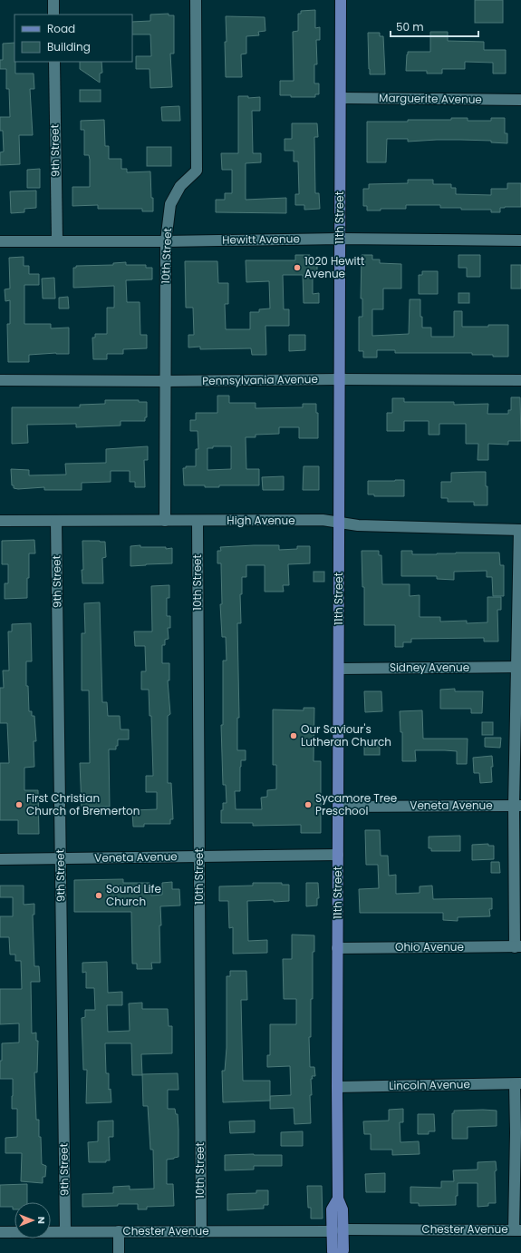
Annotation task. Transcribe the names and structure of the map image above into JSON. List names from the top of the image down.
{
  "streets": {
    "main road": ["11th Street"],
    "street": [
      "Marguerite Avenue",
      "9th Street",
      "Hewitt Avenue",
      "10th Street",
      "Pennsylvania Avenue",
      "High Avenue",
      "Sidney Avenue",
      "Veneta Avenue",
      "Ohio Avenue",
      "Lincoln Avenue",
      "Chester Avenue"
    ]
  },
  "crossings": [
    ["Marguerite Avenue", "11th Street"],
    ["9th Street", "Hewitt Avenue"],
    ["9th Street", "High Avenue"],
    ["9th Street", "Veneta Avenue"],
    ["9th Street", "Chester Avenue"],
    ["11th Street", "Hewitt Avenue"],
    ["11th Street", "Pennsylvania Avenue"],
    ["11th Street", "High Avenue"],
    ["11th Street", "Sidney Avenue"],
    ["11th Street", "Veneta Avenue"],
    ["11th Street", "Ohio Avenue"],
    ["11th Street", "Lincoln Avenue"],
    ["11th Street", "Chester Avenue"],
    ["Hewitt Avenue", "10th Street"],
    ["10th Street", "Pennsylvania Avenue"],
    ["10th Street", "High Avenue"],
    ["10th Street", "Veneta Avenue"],
    ["10th Street", "Chester Avenue"]
  ],
  "places": [
    "1020 Hewitt Avenue",
    "Our Saviour's Lutheran Church",
    "First Christian Church of Bremerton",
    "Sycamore Tree Preschool",
    "Sound Life Church"
  ],
  "legend": ["Road", "Building"],
  "scale_bar": "50 m",
  "north": "right"
}
